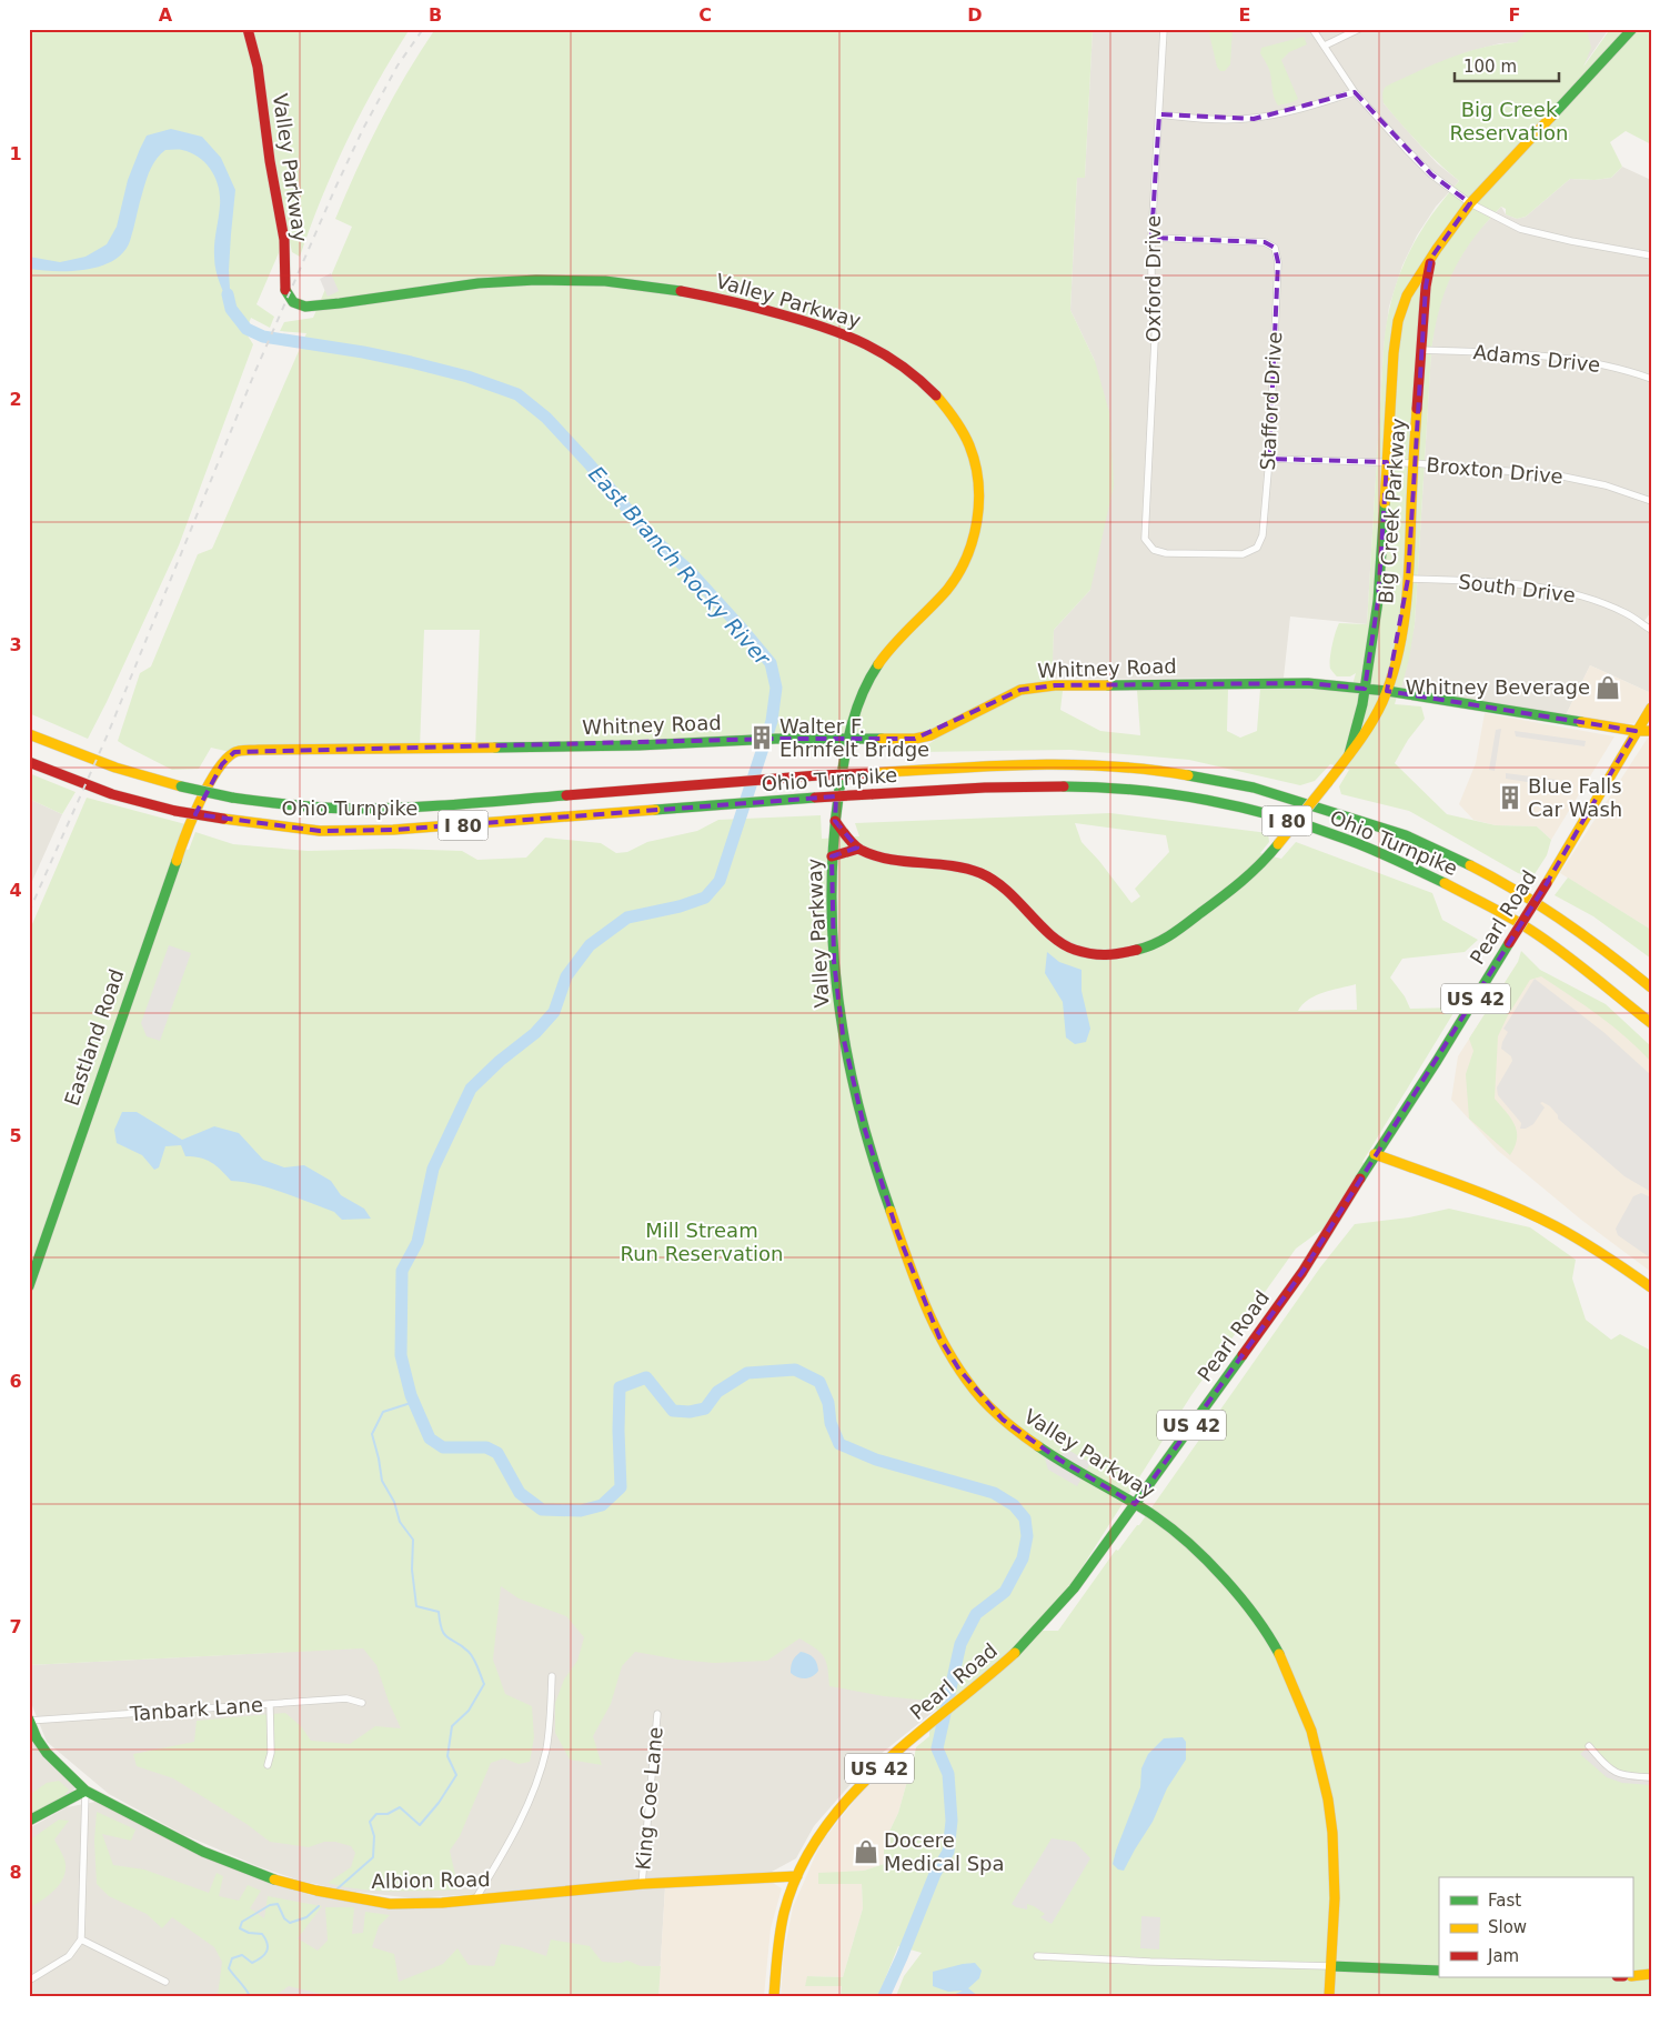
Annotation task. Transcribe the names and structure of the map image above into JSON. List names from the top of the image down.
{
  "streets": {
    "main road": [
      "Valley Parkway",
      "Big Creek Parkway",
      "Whitney Road",
      "Ohio Turnpike",
      "I 80",
      "Pearl Road",
      "US 42",
      "Eastland Road",
      "Albion Road"
    ],
    "street": [
      "Oxford Drive",
      "Adams Drive",
      "Stafford Drive",
      "Broxton Drive",
      "South Drive",
      "Tanbark Lane",
      "King Coe Lane"
    ]
  },
  "crossings": [
    ["Valley Parkway", "Whitney Road"],
    ["Valley Parkway", "Pearl Road"],
    ["Oxford Drive", "Stafford Drive"],
    ["Adams Drive", "Big Creek Parkway"],
    ["Stafford Drive", "Broxton Drive"],
    ["Broxton Drive", "Big Creek Parkway"],
    ["Big Creek Parkway", "South Drive"],
    ["Big Creek Parkway", "Whitney Road"],
    ["Whitney Road", "Pearl Road"],
    ["Whitney Road", "Eastland Road"],
    ["Pearl Road", "Albion Road"],
    ["King Coe Lane", "Albion Road"]
  ],
  "water": ["East Branch Rocky River"],
  "parks": ["Big Creek Reservation", "Mill Stream Run Reservation"],
  "places": {
    "shop": ["Whitney Beverage", "Docere Medical Spa"],
    "building": ["Walter F. Ehrnfelt Bridge", "Blue Falls Car Wash"]
  },
  "legend": ["Fast", "Slow", "Jam"],
  "scale_bar": "100 m",
  "grid": {
    "columns": [
      "A",
      "B",
      "C",
      "D",
      "E",
      "F"
    ],
    "rows": [
      "1",
      "2",
      "3",
      "4",
      "5",
      "6",
      "7",
      "8"
    ]
  }
}
